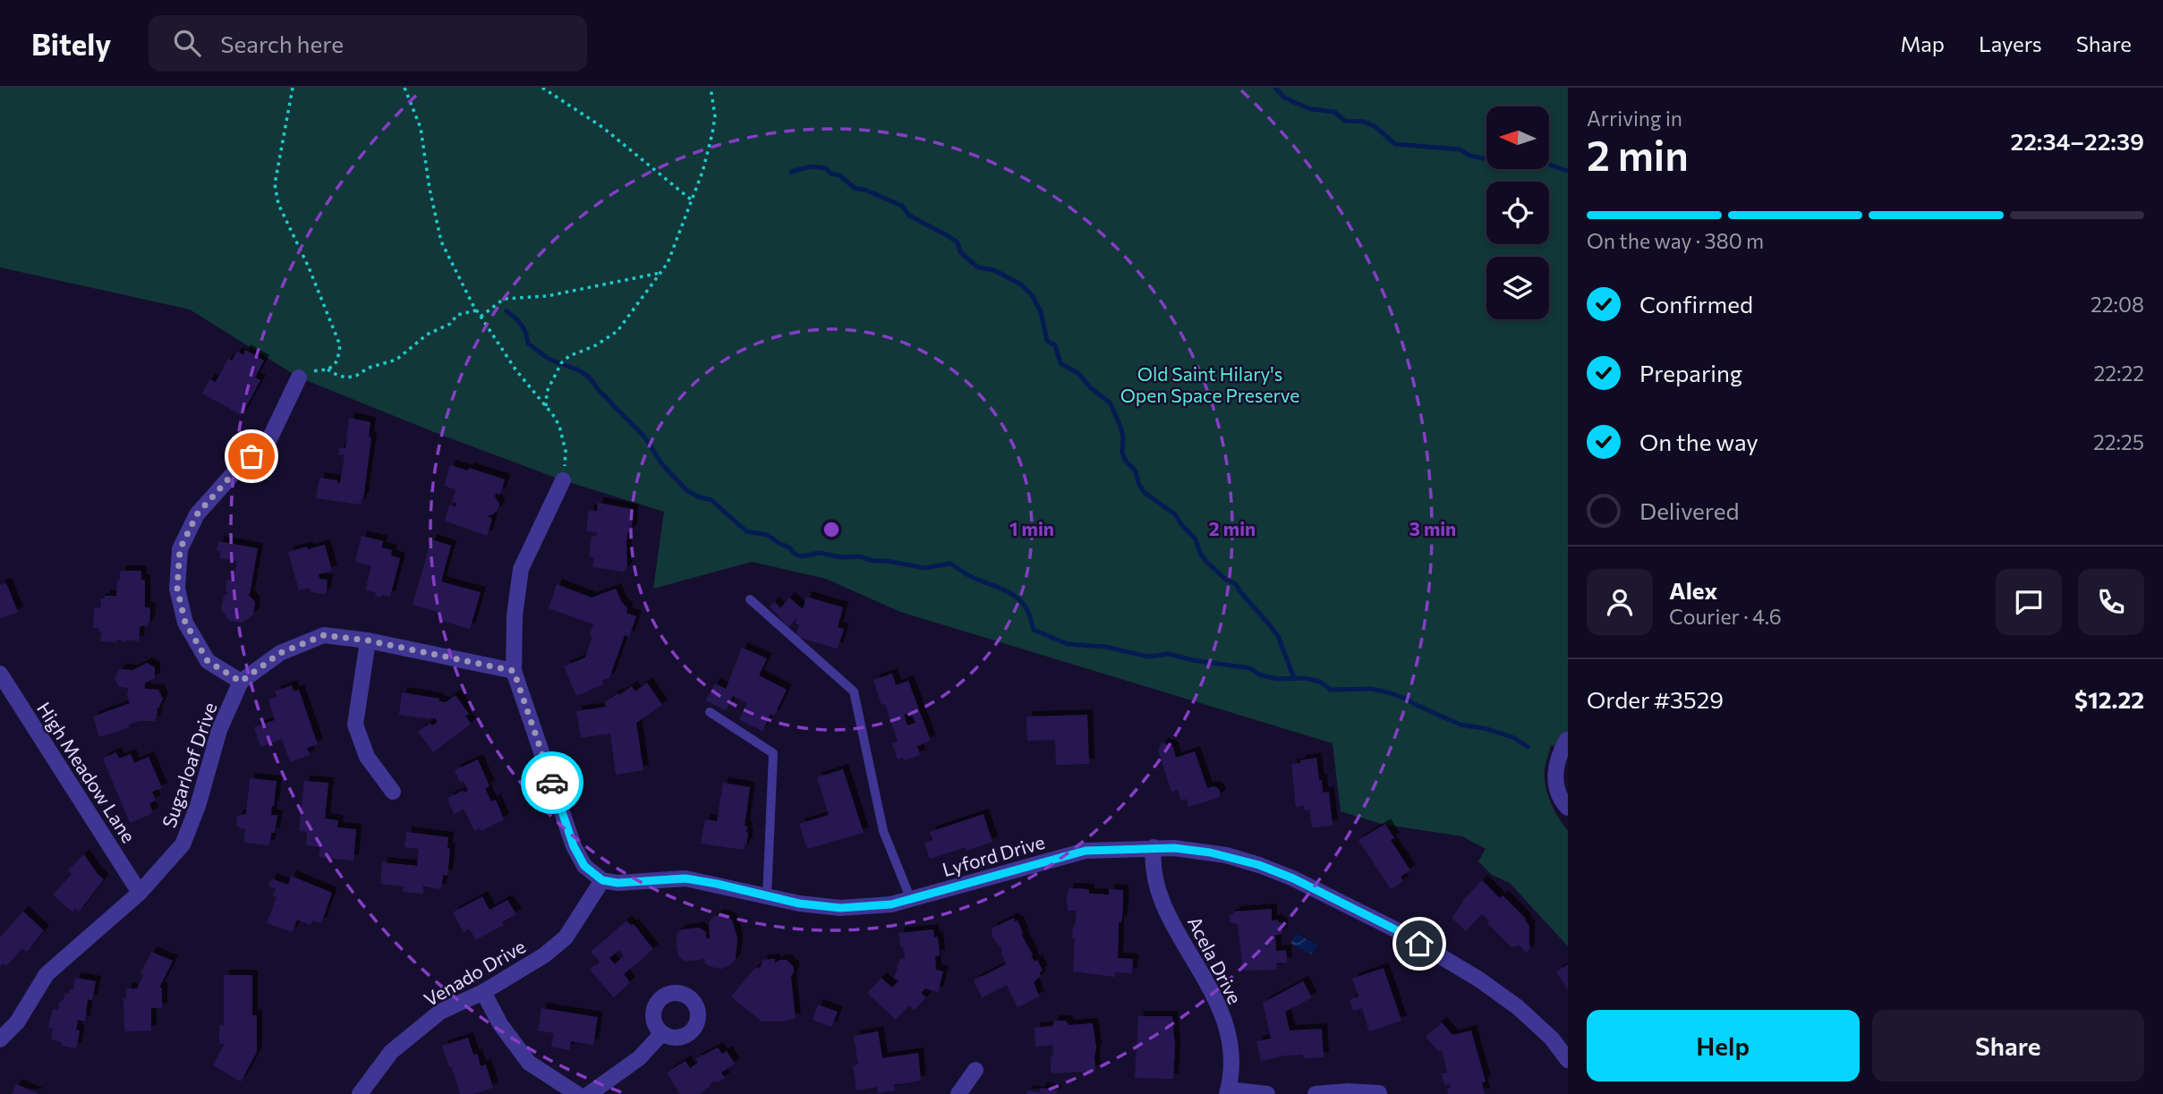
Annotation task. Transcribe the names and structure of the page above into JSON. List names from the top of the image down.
{
  "streets": {
    "street": [
      "Sugarloaf Drive",
      "High Meadow Lane",
      "Lyford Drive",
      "Acela Drive",
      "Venado Drive"
    ]
  },
  "crossings": [
    ["Sugarloaf Drive", "High Meadow Lane"],
    ["Lyford Drive", "Acela Drive"],
    ["Lyford Drive", "Venado Drive"]
  ],
  "parks": ["Old Saint Hilary's Open Space Preserve"],
  "north": "left",
  "page": {
    "header": "Bitely",
    "search": "Search here",
    "nav": ["Map", "Layers", "Share"],
    "heading": ["2 min", "Arriving in", "22:34–22:39"],
    "panel": [
      "Alex",
      "Courier · 4.6",
      "Order #3529",
      "$12.22"
    ],
    "bar": "On the way · 380 m",
    "list": [
      ["Confirmed", "22:08"],
      ["Preparing", "22:22"],
      ["On the way", "22:25"],
      "Delivered"
    ],
    "buttons": ["Help", "Share"]
  },
  "rings": ["1 min", "2 min", "3 min"]
}
